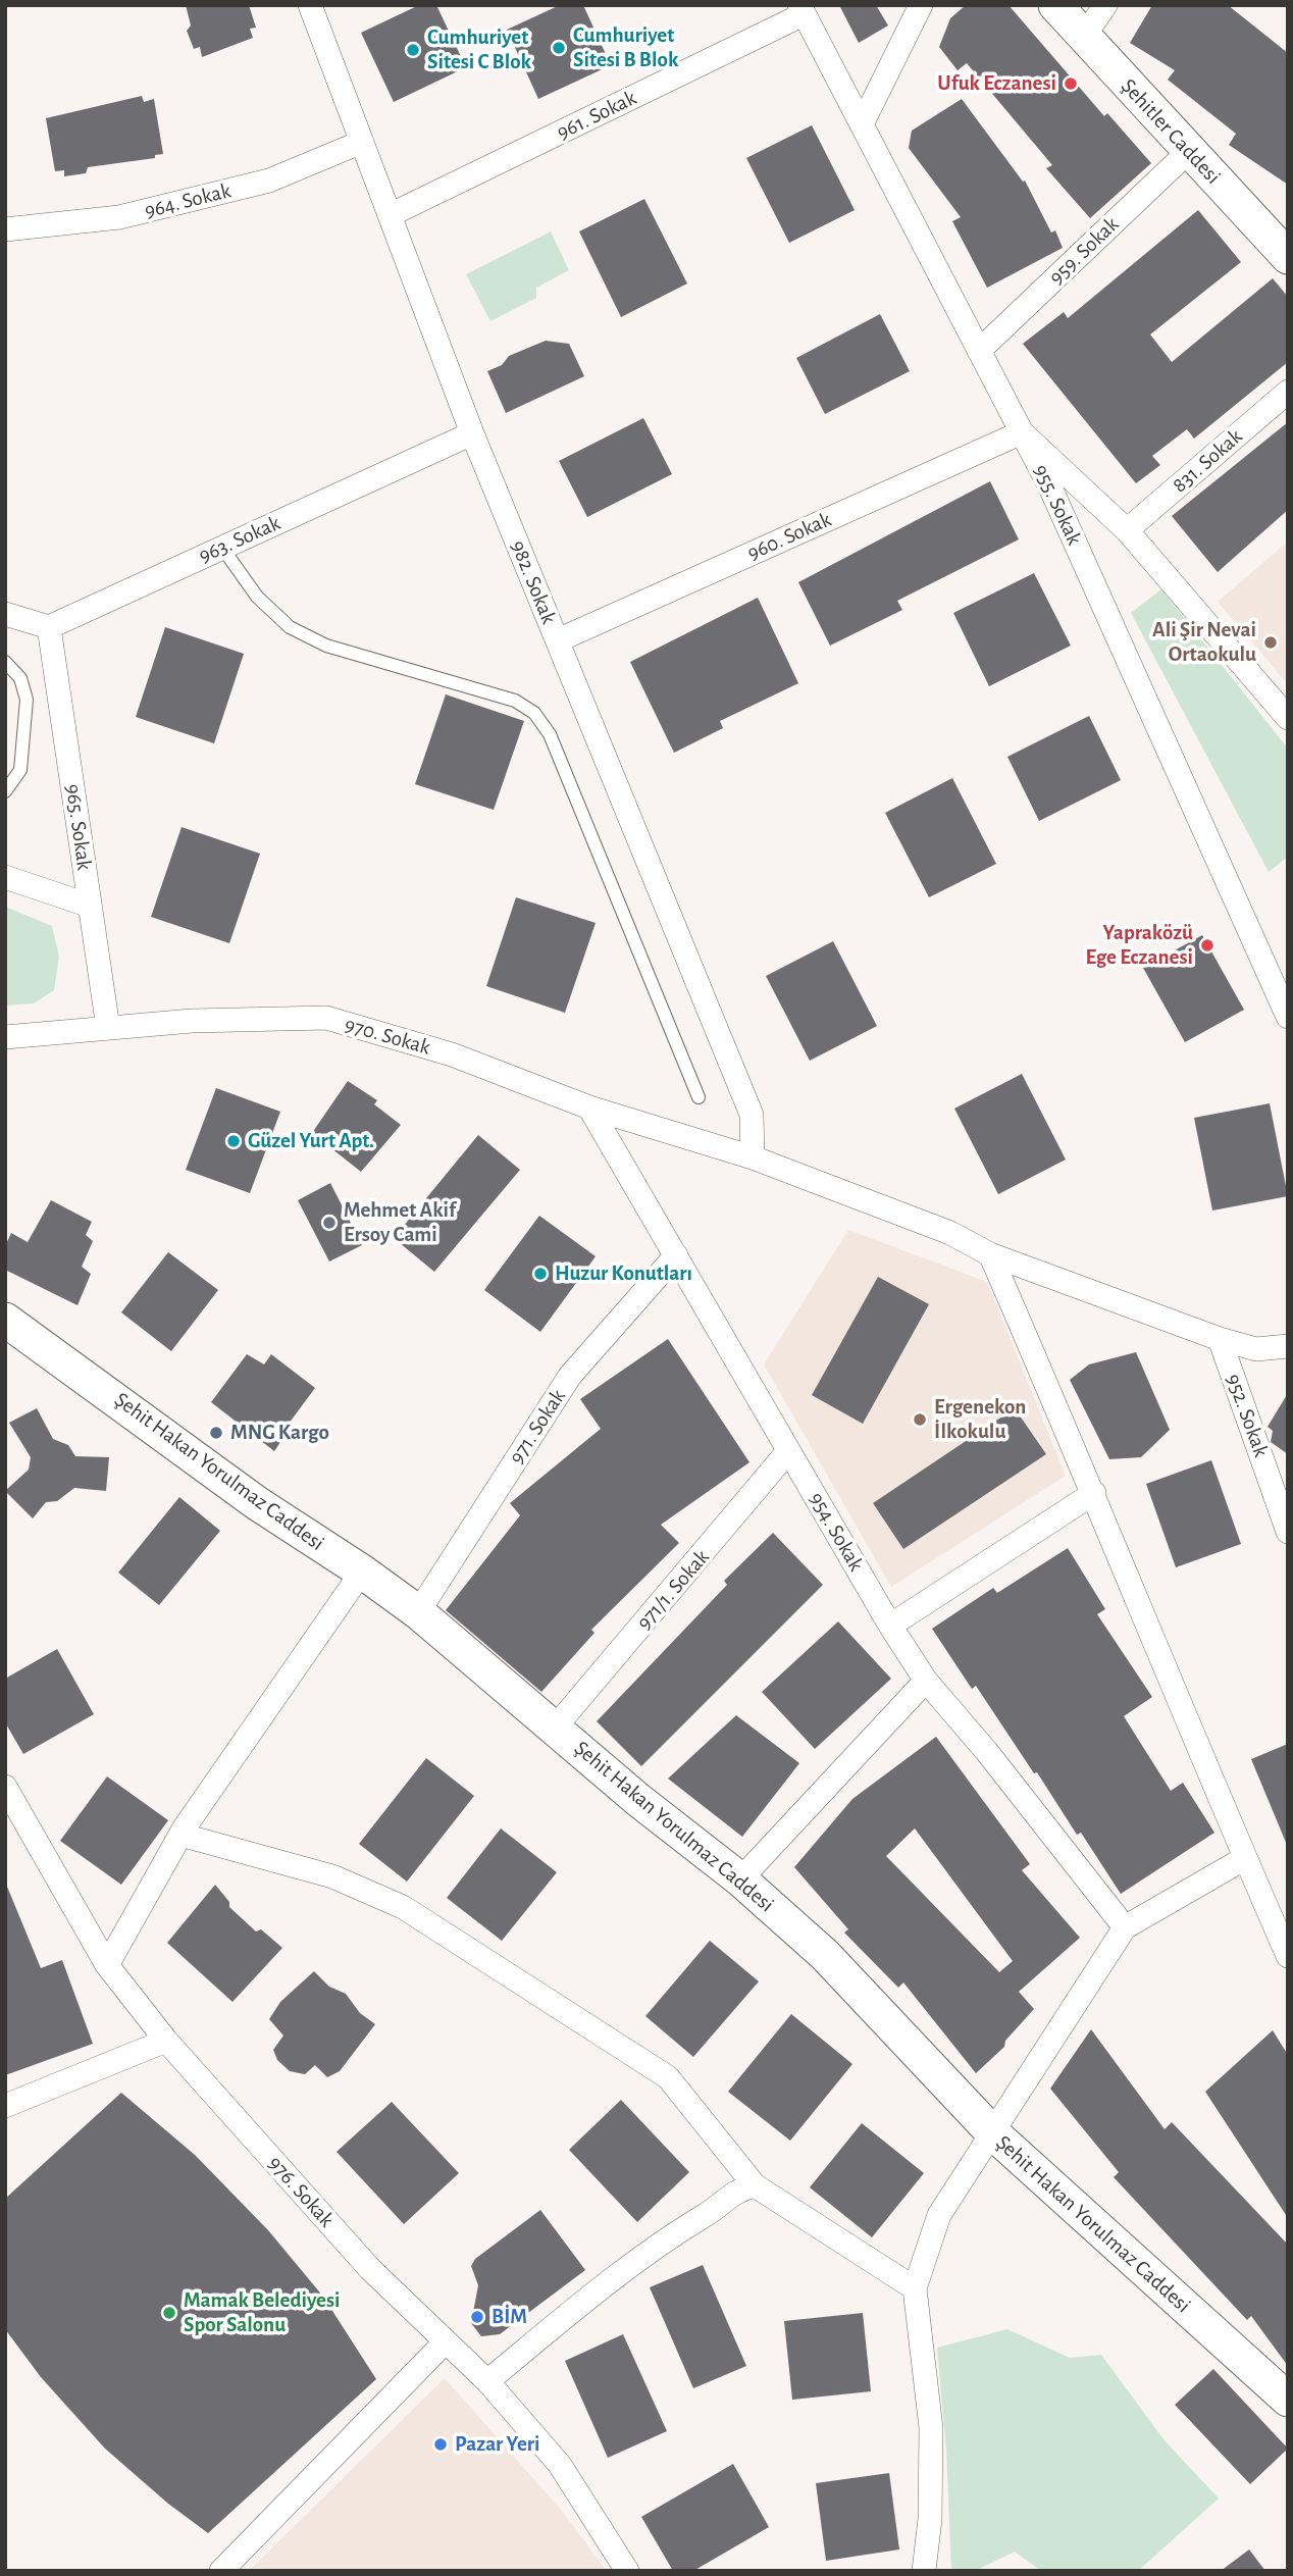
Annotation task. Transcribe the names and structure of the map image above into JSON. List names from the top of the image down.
{
  "streets": {
    "street": [
      "961. Sokak",
      "Şehitler Caddesi",
      "964. Sokak",
      "959. Sokak",
      "831. Sokak",
      "955. Sokak",
      "960. Sokak",
      "963. Sokak",
      "982. Sokak",
      "965. Sokak",
      "970. Sokak",
      "952. Sokak",
      "971. Sokak",
      "Şehit Hakan Yorulmaz Caddesi",
      "954. Sokak",
      "971/1. Sokak",
      "976. Sokak"
    ]
  },
  "crossings": [
    ["961. Sokak", "955. Sokak"],
    ["961. Sokak", "982. Sokak"],
    ["Şehitler Caddesi", "959. Sokak"],
    ["964. Sokak", "982. Sokak"],
    ["959. Sokak", "955. Sokak"],
    ["955. Sokak", "960. Sokak"],
    ["960. Sokak", "982. Sokak"],
    ["963. Sokak", "982. Sokak"],
    ["963. Sokak", "965. Sokak"],
    ["982. Sokak", "970. Sokak"],
    ["965. Sokak", "970. Sokak"],
    ["970. Sokak", "952. Sokak"],
    ["970. Sokak", "954. Sokak"],
    ["971. Sokak", "Şehit Hakan Yorulmaz Caddesi"],
    ["971. Sokak", "954. Sokak"],
    ["Şehit Hakan Yorulmaz Caddesi", "971/1. Sokak"],
    ["954. Sokak", "971/1. Sokak"]
  ],
  "places": [
    "Cumhuriyet Sitesi B Blok",
    "Cumhuriyet Sitesi C Blok",
    "Ufuk Eczanesi",
    "Ali Şir Nevai Ortaokulu",
    "Yapraközü Ege Eczanesi",
    "Güzel Yurt Apt.",
    "Mehmet Akif Ersoy Cami",
    "Huzur Konutları",
    "Ergenekon İlkokulu",
    "MNG Kargo",
    "Mamak Belediyesi Spor Salonu",
    "BİM",
    "Pazar Yeri"
  ]
}
